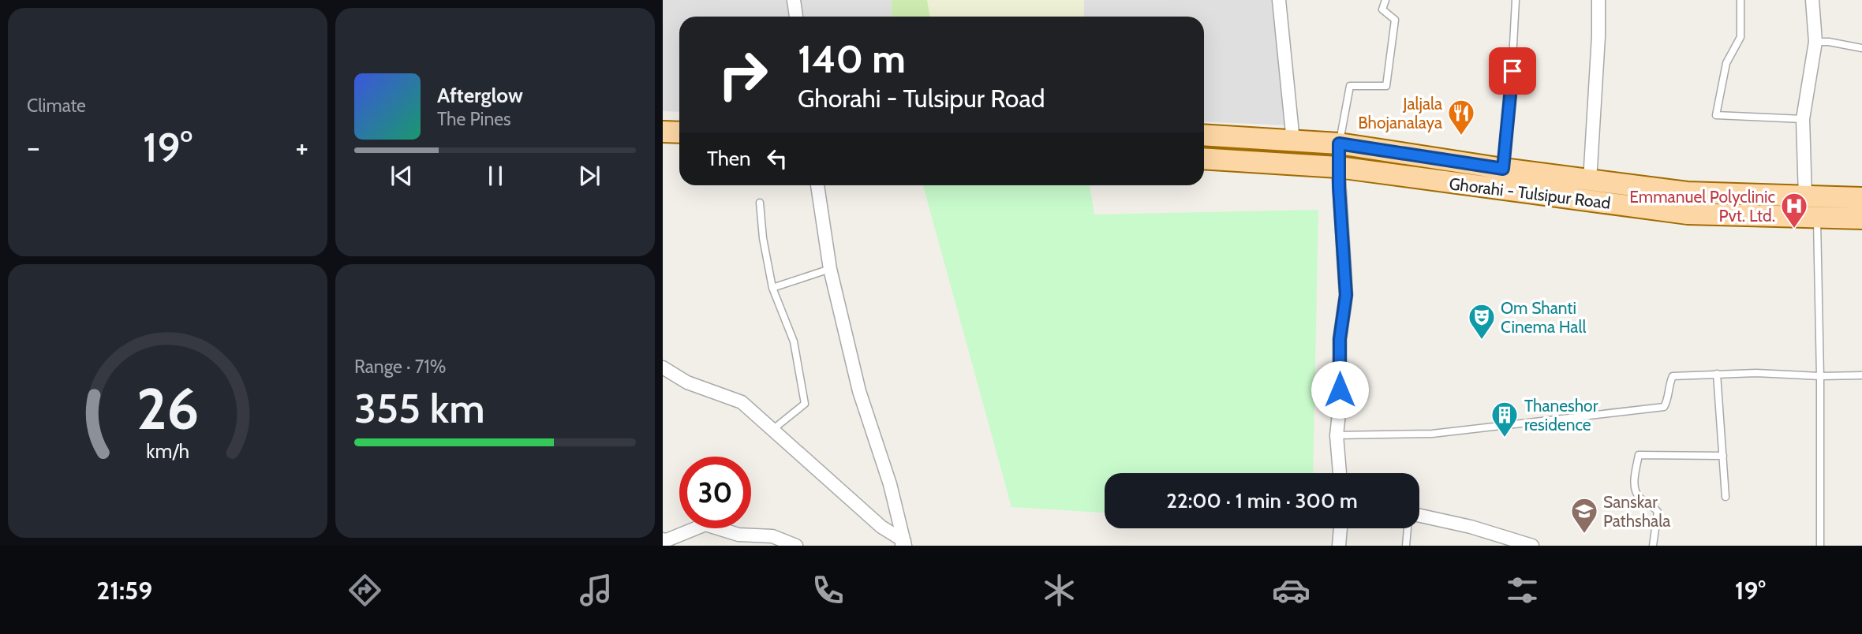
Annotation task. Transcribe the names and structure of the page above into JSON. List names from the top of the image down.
{
  "streets": {
    "main road": ["Ghorahi - Tulsipur Road"]
  },
  "places": {
    "restaurant": ["Jaljala Bhojanalaya"],
    "hospital": ["Emmanuel Polyclinic Pvt. Ltd."],
    "theatre": ["Om Shanti Cinema Hall"],
    "building": ["Thaneshor residence"],
    "school or university": ["Sanskar Pathshala"]
  },
  "page": {
    "tile": [
      "Climate",
      ["Range · 71%", "355 km"]
    ],
    "turn": ["140 m", "Ghorahi - Tulsipur Road"],
    "song": ["Afterglow", "The Pines"],
    "heat": ["−", "19°", "+"],
    "then": "Then",
    "limit": "30",
    "trip": "22:00 · 1 min · 300 m",
    "tabs": ["21:59", "19°"],
    "gauge": ["26", "km/h"]
  }
}
